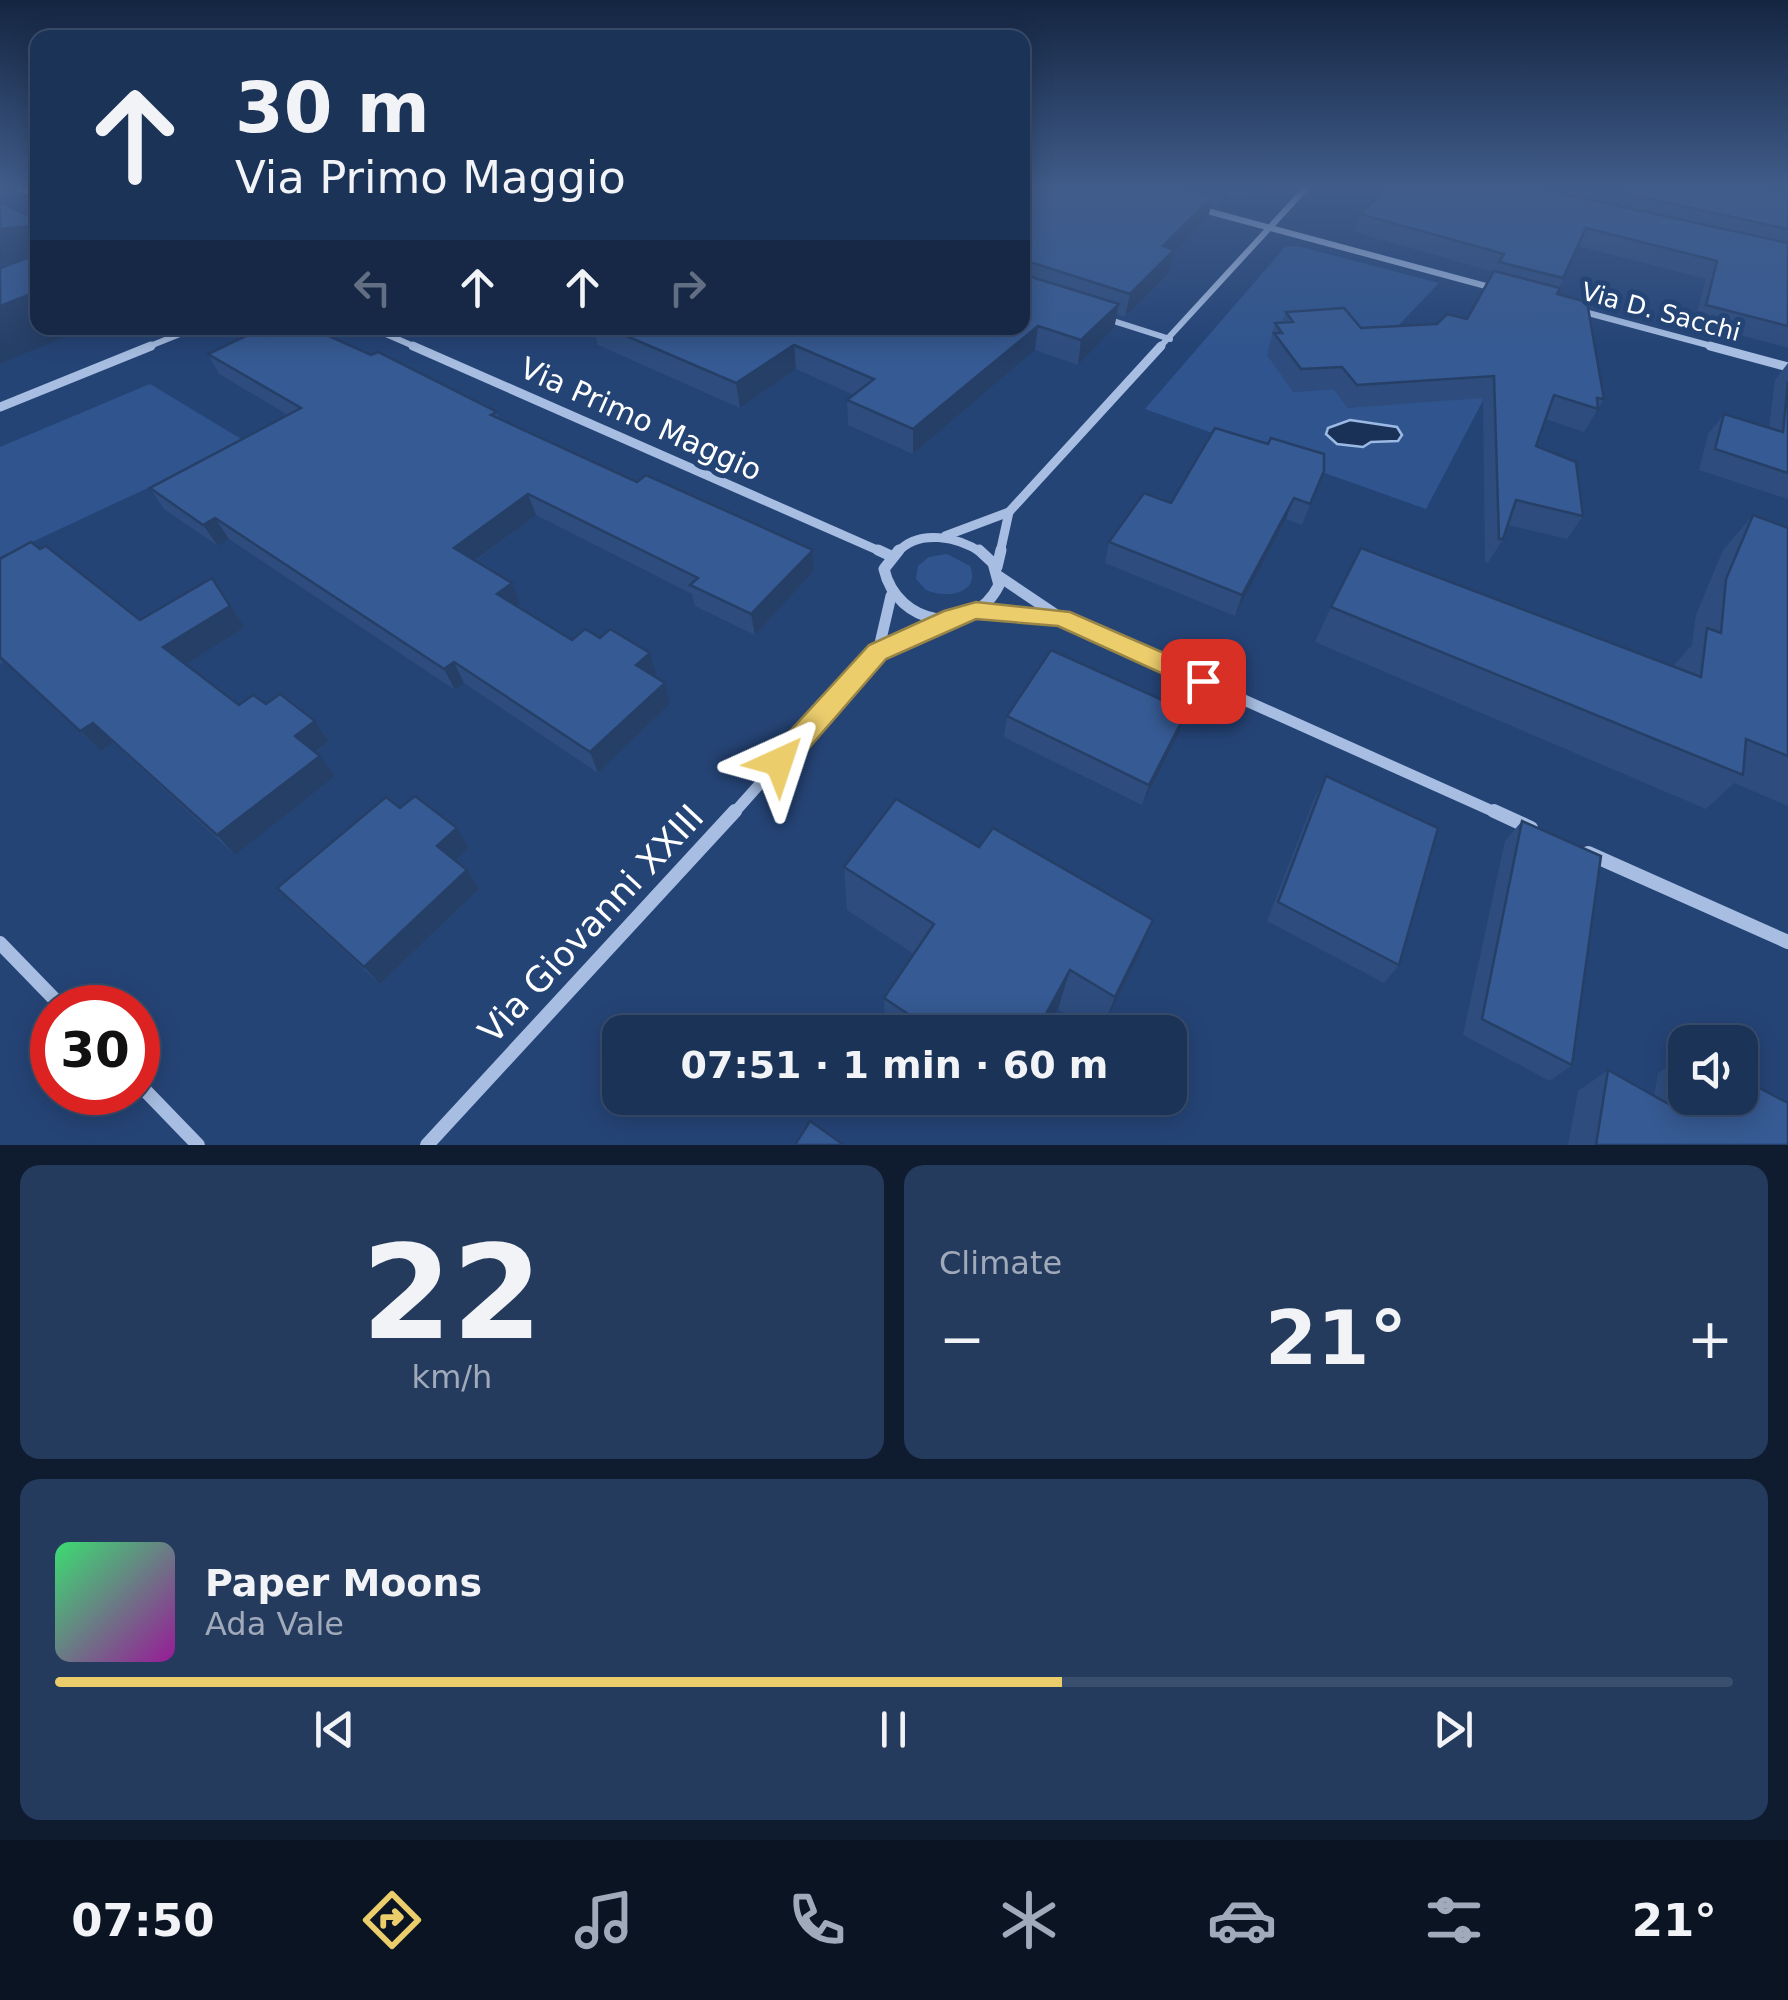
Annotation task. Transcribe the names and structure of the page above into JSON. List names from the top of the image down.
{
  "streets": {
    "street": ["Via D. Sacchi", "Via Primo Maggio", "Via Giovanni XXIII"]
  },
  "crossings": [
    ["Via Primo Maggio", "Via Giovanni XXIII"]
  ],
  "page": {
    "turn": ["30 m", "Via Primo Maggio"],
    "limit": "30",
    "trip": "07:51 · 1 min · 60 m",
    "tile": [
      ["22", "km/h"],
      "Climate"
    ],
    "heat": ["−", "21°", "+"],
    "song": ["Paper Moons", "Ada Vale"],
    "tabs": ["07:50", "21°"]
  }
}
